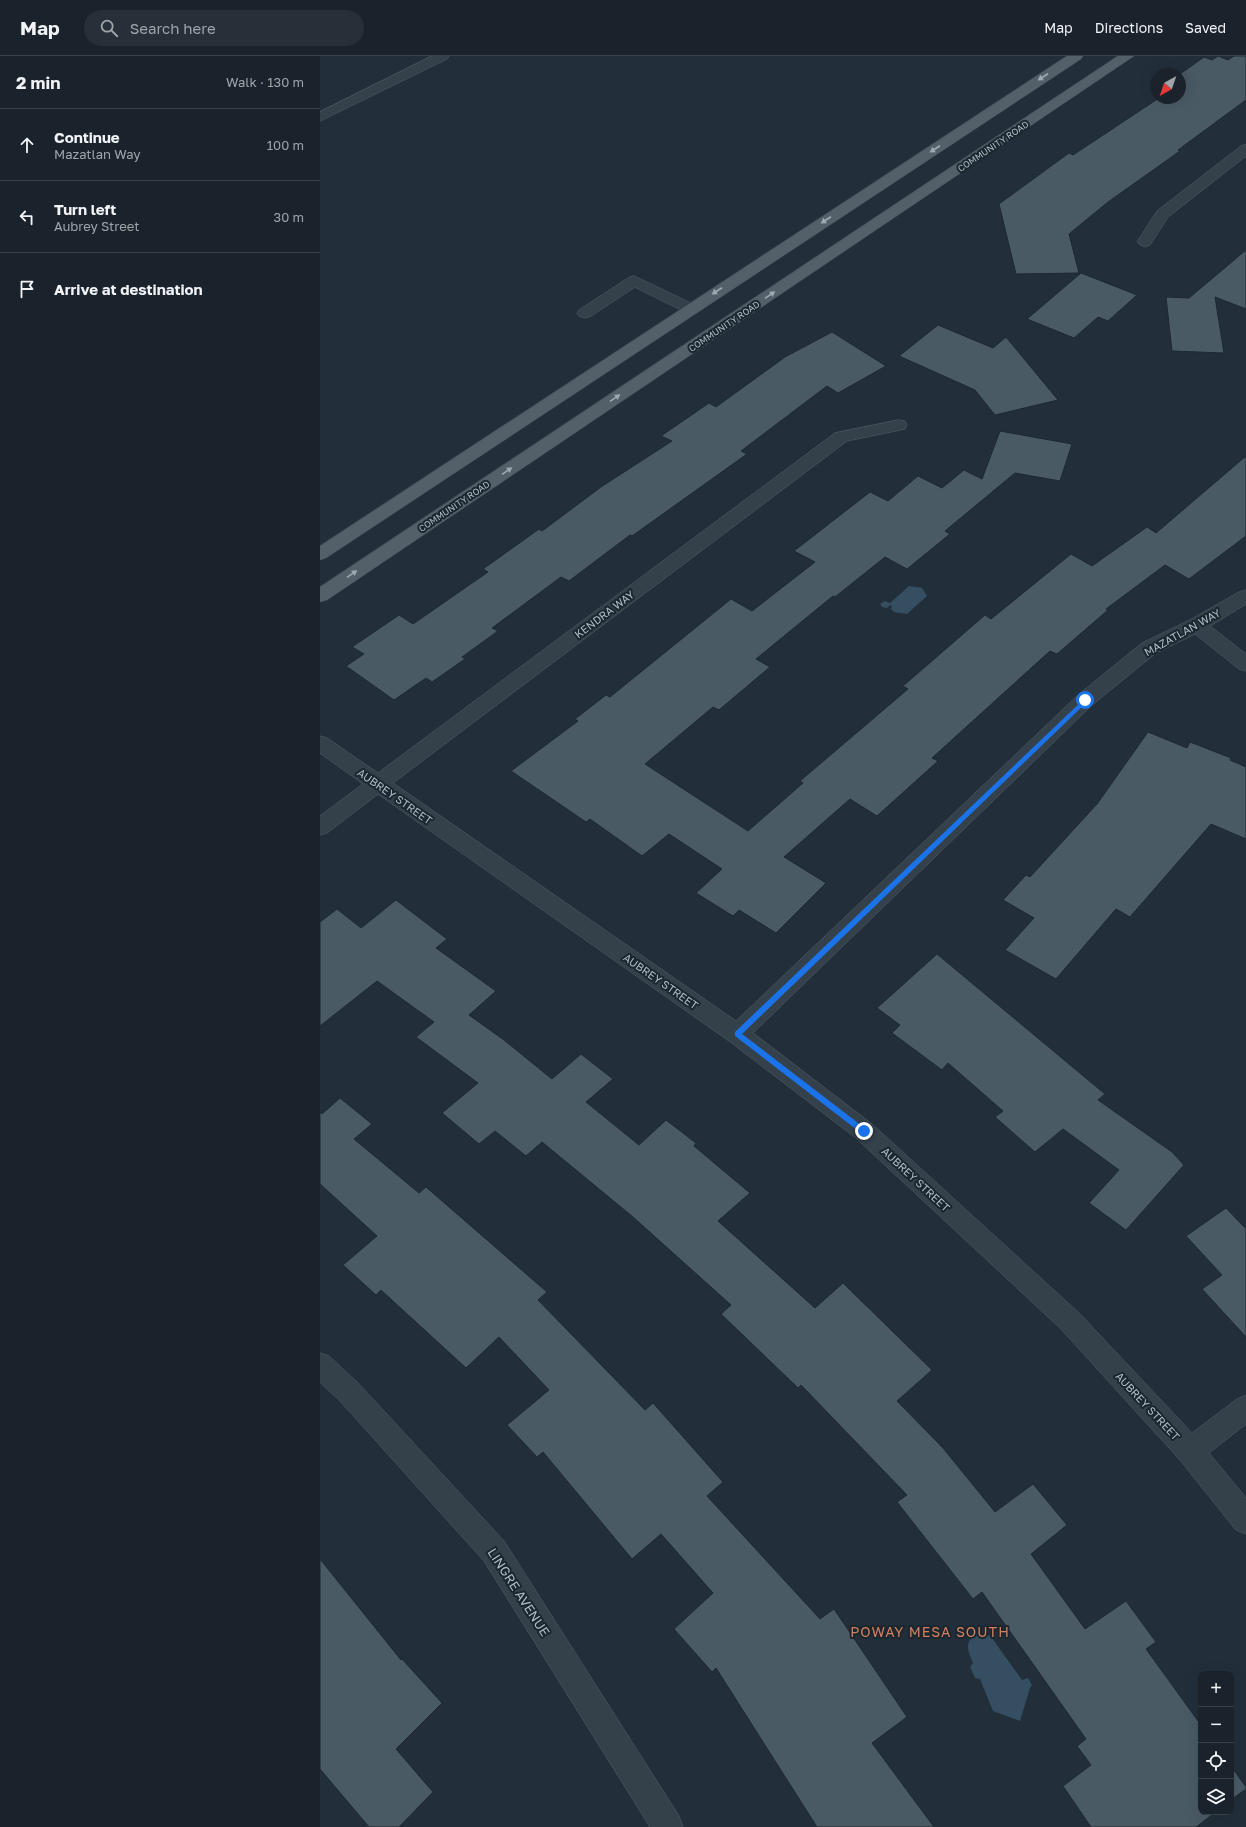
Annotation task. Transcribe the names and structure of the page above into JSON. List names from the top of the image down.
{
  "streets": {
    "main road": ["COMMUNITY ROAD"],
    "street": [
      "KENDRA WAY",
      "MAZATLAN WAY",
      "AUBREY STREET",
      "LINGRE AVENUE"
    ]
  },
  "crossings": [
    ["KENDRA WAY", "AUBREY STREET"],
    ["MAZATLAN WAY", "AUBREY STREET"]
  ],
  "districts": ["POWAY MESA SOUTH"],
  "north": "bottom left",
  "page": {
    "header": "Map",
    "search": "Search here",
    "nav": ["Map", "Directions", "Saved"],
    "heading": ["2 min", "Walk · 130 m"],
    "list": [
      ["Continue", "Mazatlan Way", "100 m"],
      ["Turn left", "Aubrey Street", "30 m"],
      "Arrive at destination"
    ],
    "map_buttons": ["+", "−"]
  }
}
